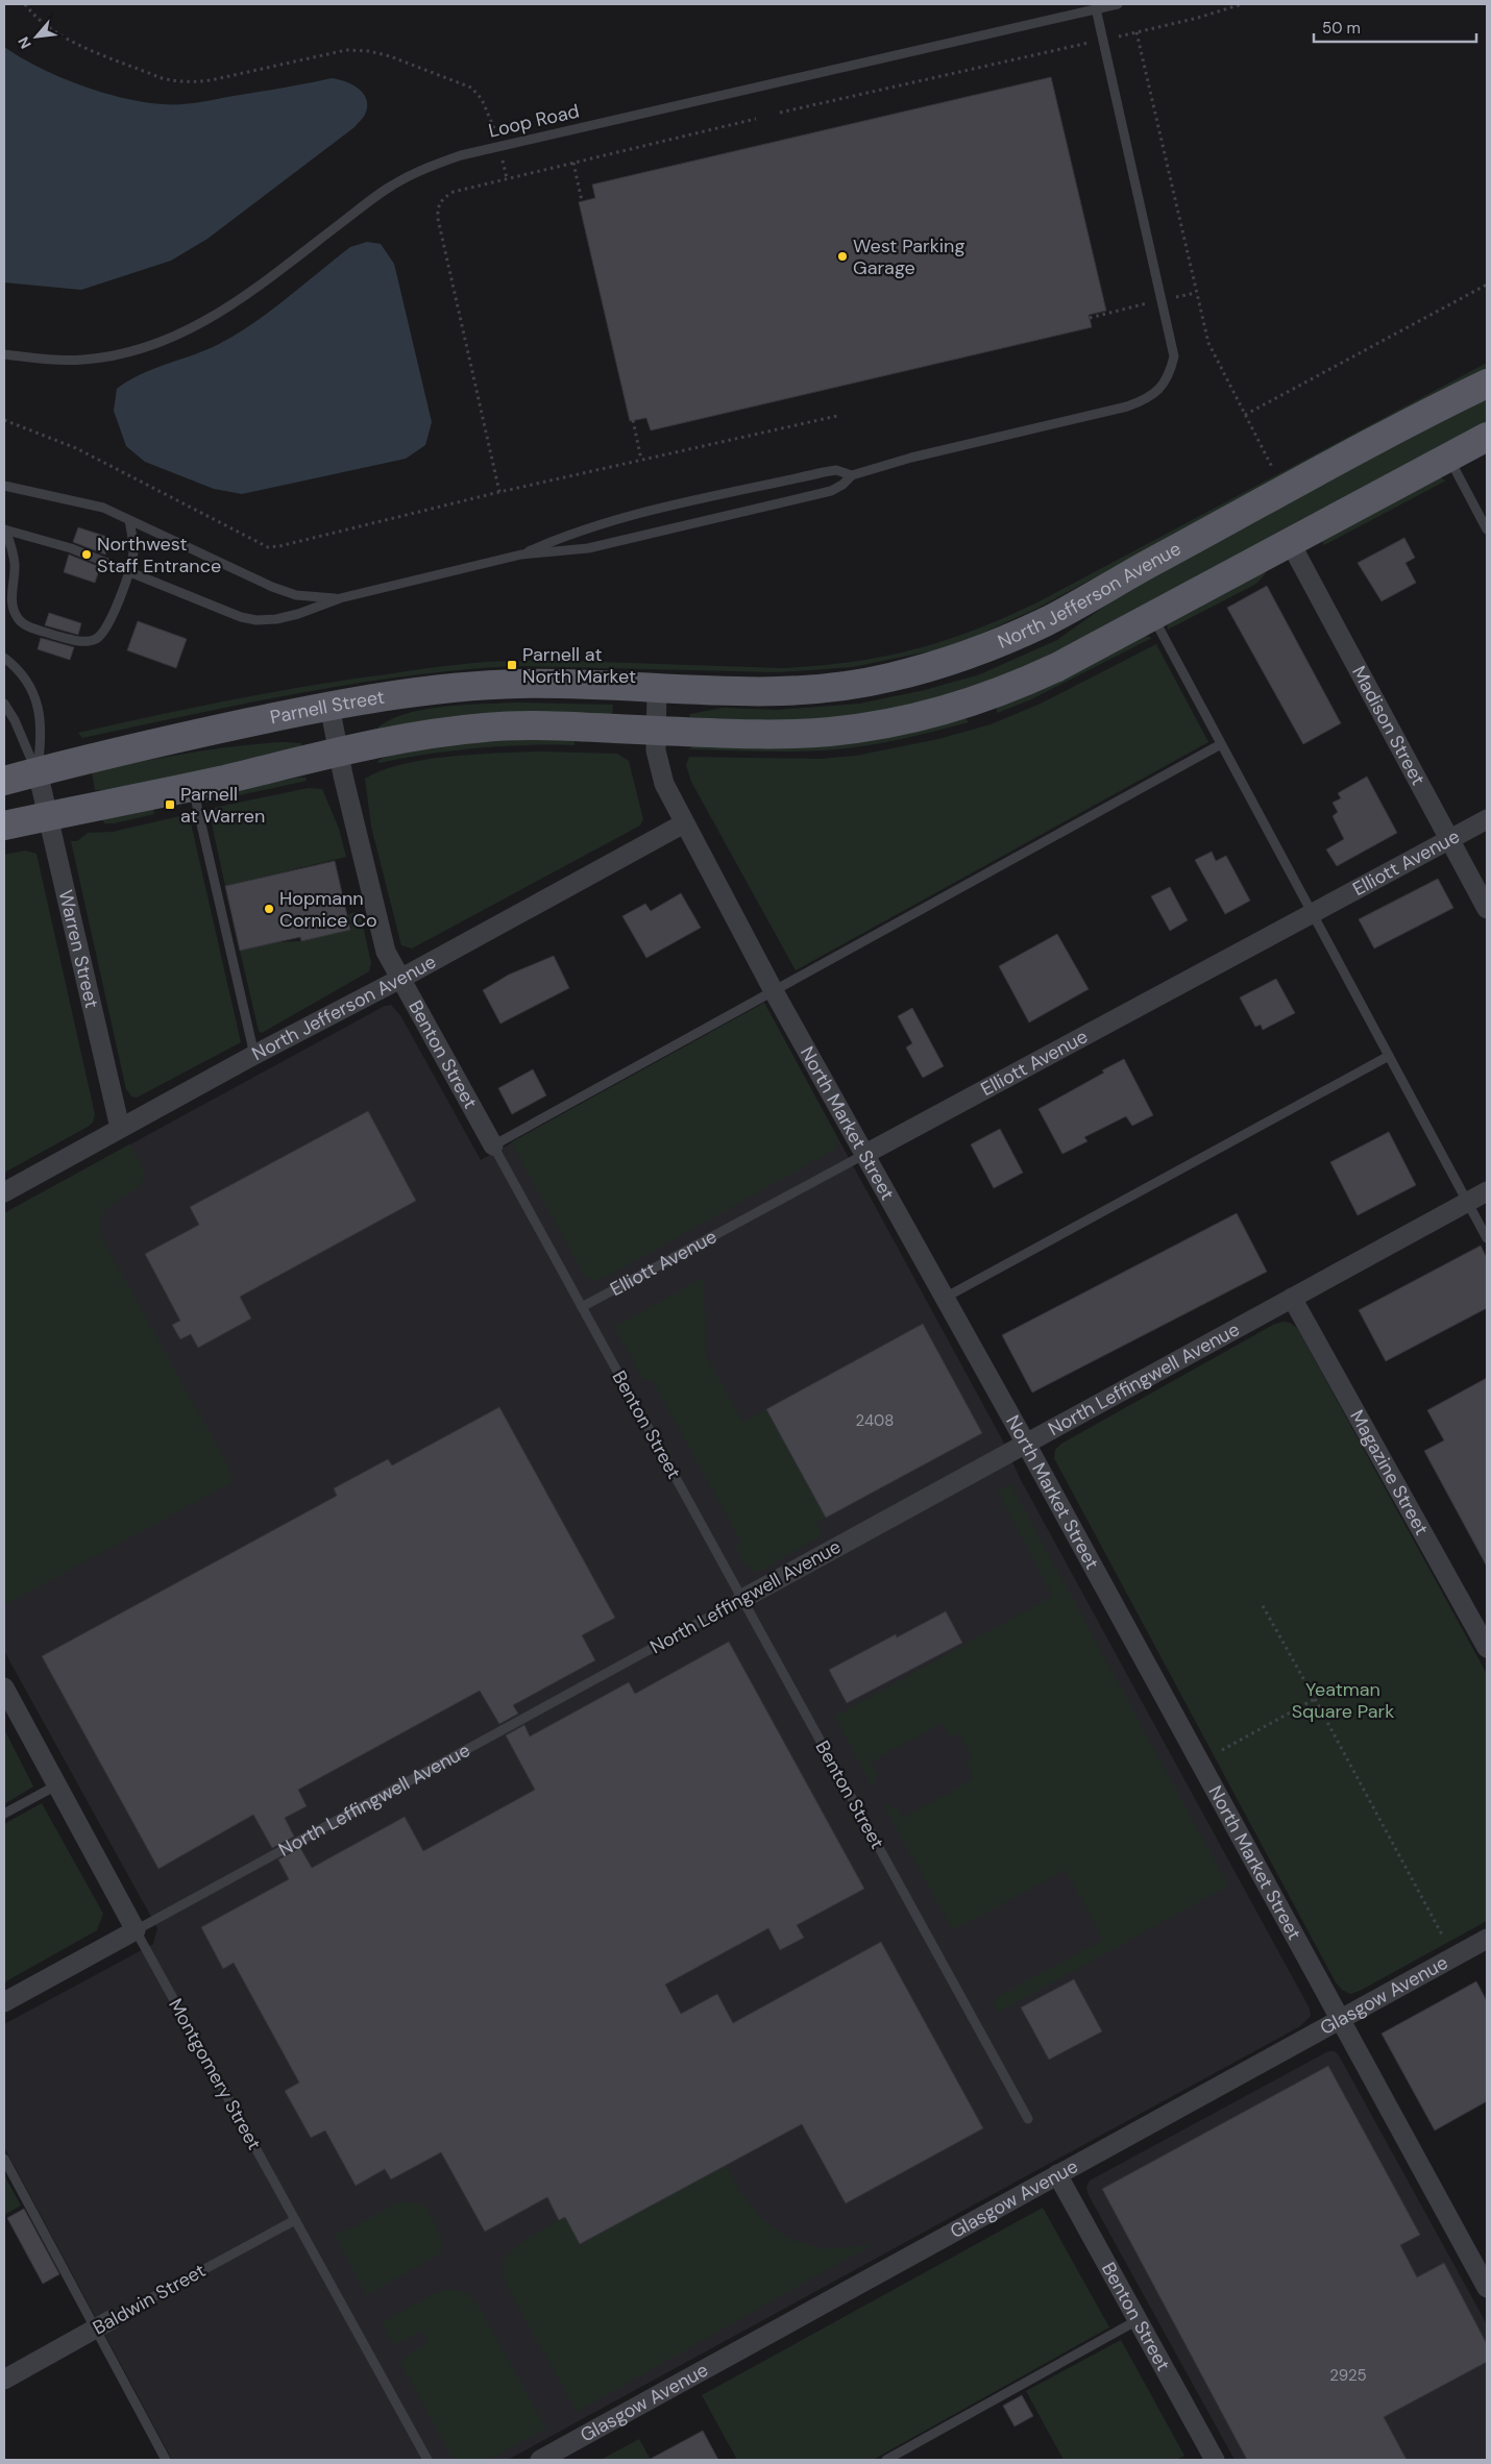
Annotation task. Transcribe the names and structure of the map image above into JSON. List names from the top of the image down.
{
  "streets": {
    "main road": ["North Jefferson Avenue", "Parnell Street"],
    "street": [
      "Madison Street",
      "Elliott Avenue",
      "Warren Street",
      "Benton Street",
      "North Market Street",
      "North Leffingwell Avenue",
      "Magazine Street",
      "Glasgow Avenue",
      "Montgomery Street",
      "Baldwin Street"
    ],
    "lane": ["Loop Road"]
  },
  "crossings": [
    ["North Jefferson Avenue", "Parnell Street"],
    ["North Jefferson Avenue", "Warren Street"],
    ["North Jefferson Avenue", "Benton Street"],
    ["North Jefferson Avenue", "North Market Street"],
    ["Parnell Street", "Warren Street"],
    ["Parnell Street", "Benton Street"],
    ["Parnell Street", "North Market Street"],
    ["Madison Street", "Elliott Avenue"],
    ["Elliott Avenue", "Benton Street"],
    ["Elliott Avenue", "North Market Street"],
    ["Benton Street", "North Leffingwell Avenue"],
    ["Benton Street", "Glasgow Avenue"],
    ["North Market Street", "North Leffingwell Avenue"],
    ["North Market Street", "Glasgow Avenue"],
    ["North Leffingwell Avenue", "Magazine Street"],
    ["North Leffingwell Avenue", "Montgomery Street"],
    ["Montgomery Street", "Baldwin Street"]
  ],
  "parks": ["Yeatman Square Park"],
  "places": {
    "other": ["West Parking Garage", "Northwest Staff Entrance", "Hopmann Cornice Co"],
    "transit": ["Parnell at North Market", "Parnell at Warren"]
  },
  "house_numbers": ["2408", "2925"],
  "scale_bar": "50 m",
  "north": "bottom left"
}
